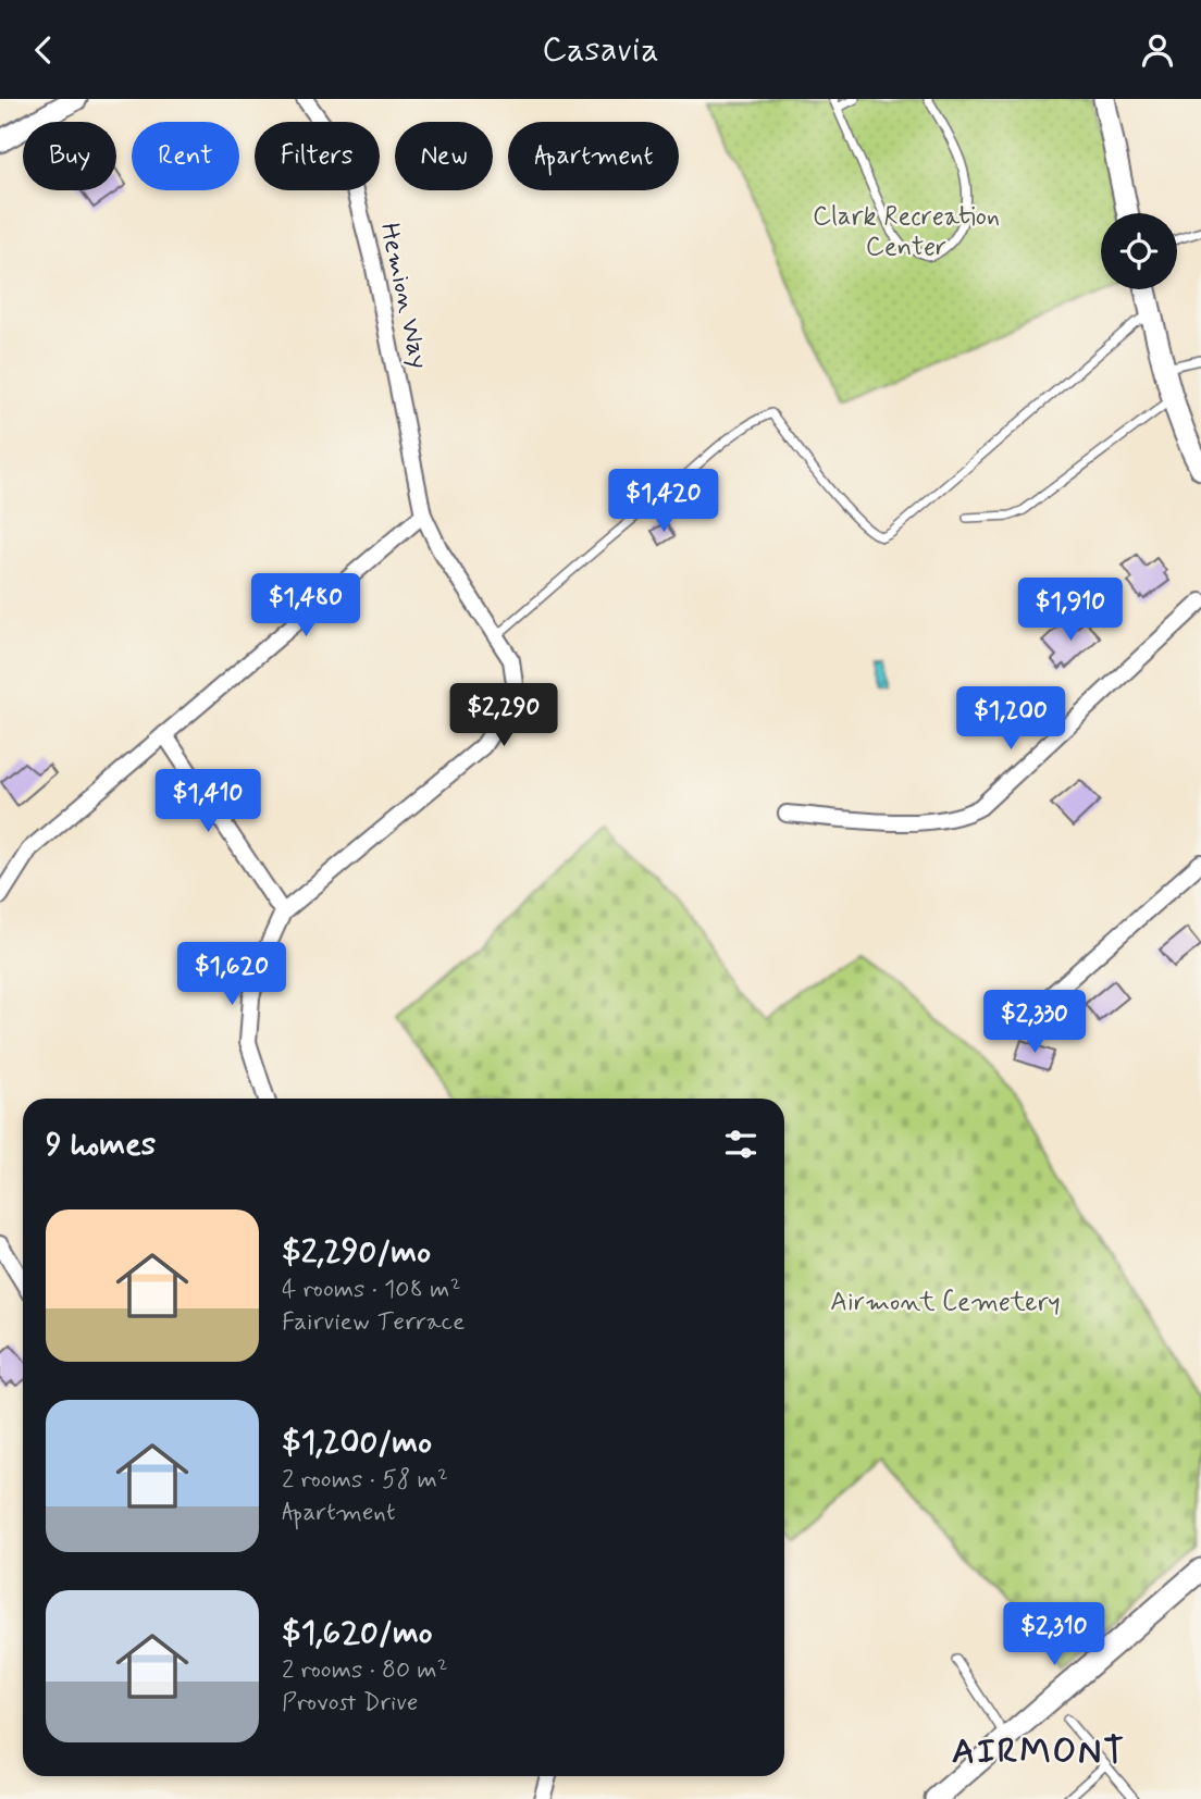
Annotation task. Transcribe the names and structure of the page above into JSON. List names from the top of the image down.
{
  "streets": {
    "street": ["Hemion Way"]
  },
  "districts": ["AIRMONT"],
  "parks": ["Clark Recreation Center", "Airmont Cemetery"],
  "page": {
    "header": "Casavia",
    "chip": [
      "Buy",
      "Rent",
      "Filters",
      "New",
      "Apartment"
    ],
    "price": [
      "$1,420",
      "$1,480",
      "$1,910",
      "$2,290",
      "$1,200",
      "$1,410",
      "$1,620",
      "$2,330",
      "$2,310"
    ],
    "heading": "9 homes",
    "list": [
      {
        "name": "$2,290/mo",
        "note": "4 rooms · 108 m² · Fairview Terrace"
      },
      {
        "name": "$1,200/mo",
        "note": "2 rooms · 58 m² · Apartment"
      },
      {
        "name": "$1,620/mo",
        "note": "2 rooms · 80 m² · Provost Drive"
      }
    ]
  }
}
